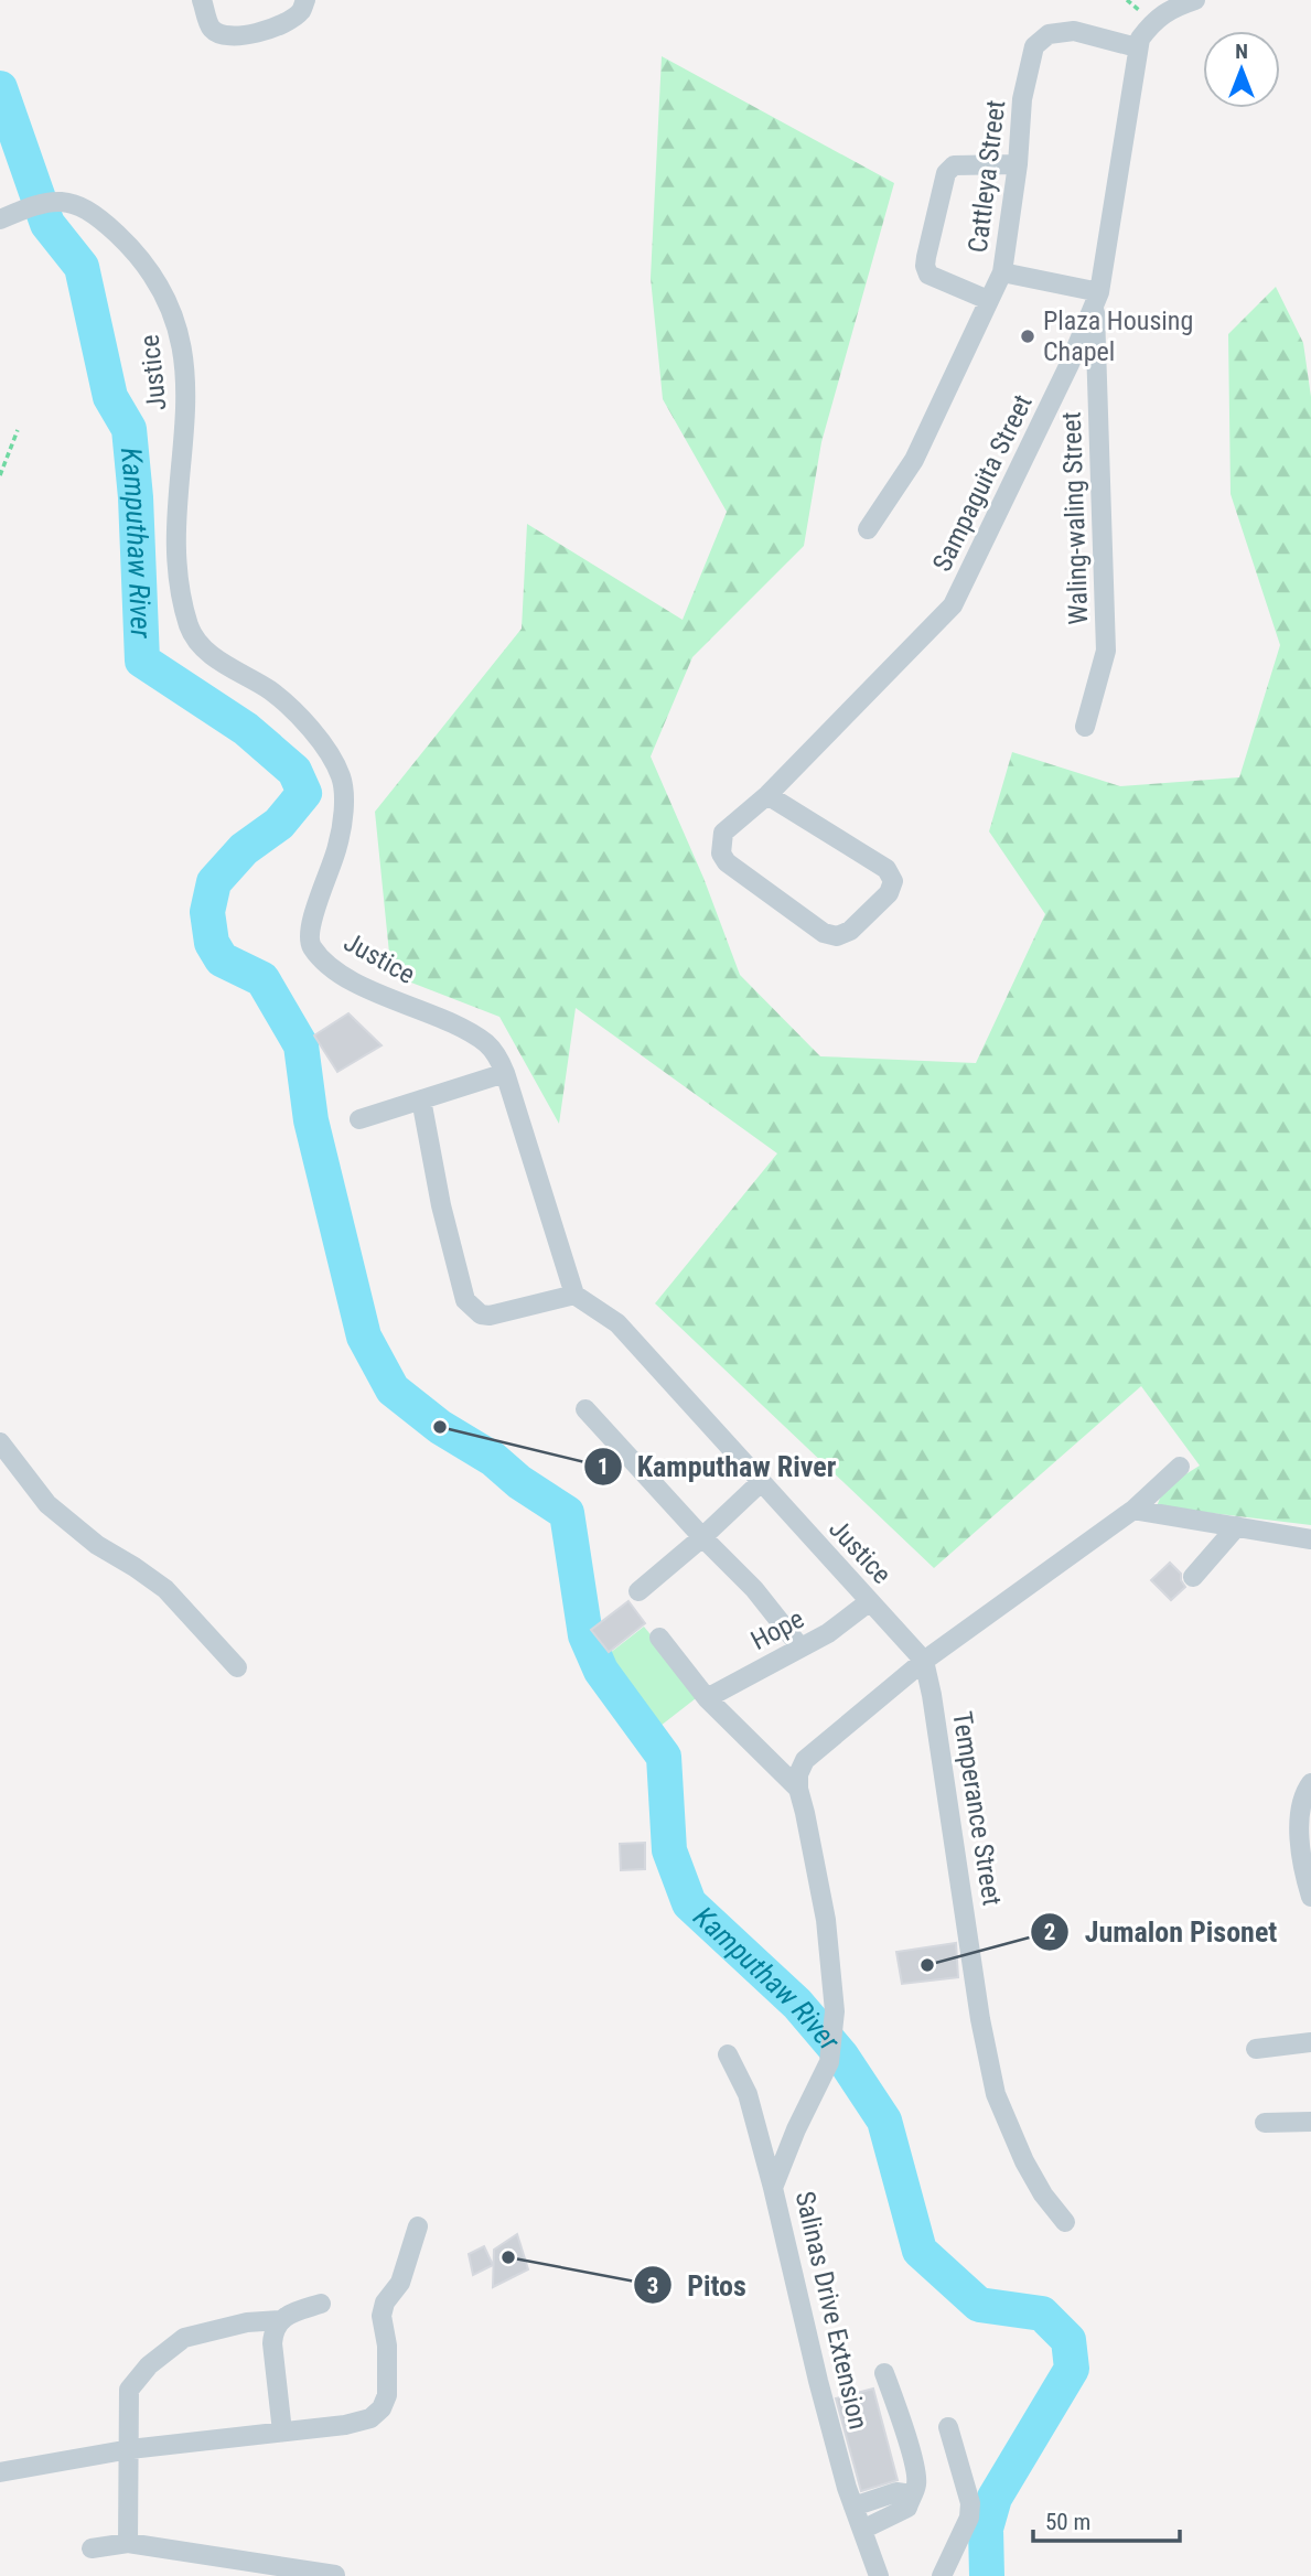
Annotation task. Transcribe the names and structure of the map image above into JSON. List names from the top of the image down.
{
  "streets": {
    "street": [
      "Cattleya Street",
      "Justice",
      "Sampaguita Street",
      "Waling-waling Street",
      "Hope",
      "Temperance Street",
      "Salinas Drive Extension"
    ]
  },
  "crossings": [
    ["Cattleya Street", "Sampaguita Street"],
    ["Justice", "Hope"],
    ["Justice", "Temperance Street"],
    ["Sampaguita Street", "Waling-waling Street"]
  ],
  "water": ["Kamputhaw River"],
  "places": [
    "Plaza Housing Chapel",
    "Kamputhaw River",
    "Jumalon Pisonet",
    "Pitos"
  ],
  "scale_bar": "50 m",
  "north": "top"
}
